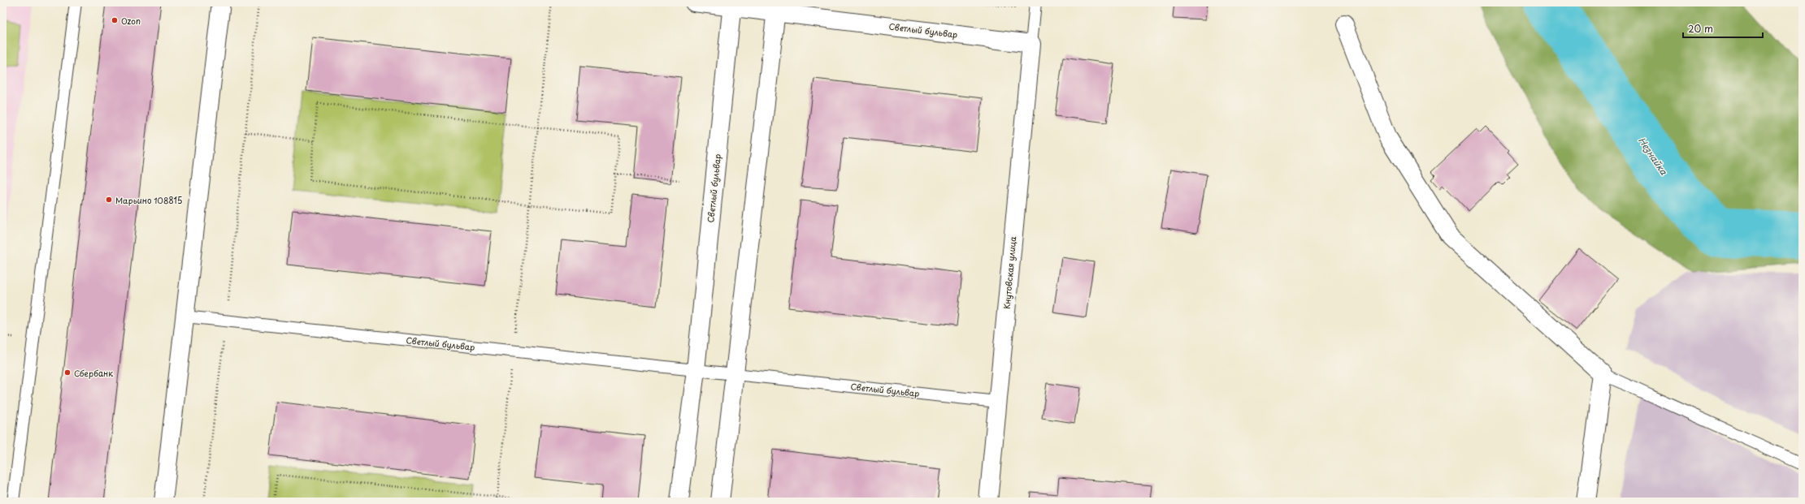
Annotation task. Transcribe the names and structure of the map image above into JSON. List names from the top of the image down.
{
  "streets": {
    "street": ["Светлый бульвар", "Кнутовская улица"]
  },
  "crossings": [
    ["Светлый бульвар", "Кнутовская улица"]
  ],
  "water": ["Незнайка"],
  "places": ["Ozon", "Марьино 108815", "Сбербанк"],
  "scale_bar": "20 m"
}
